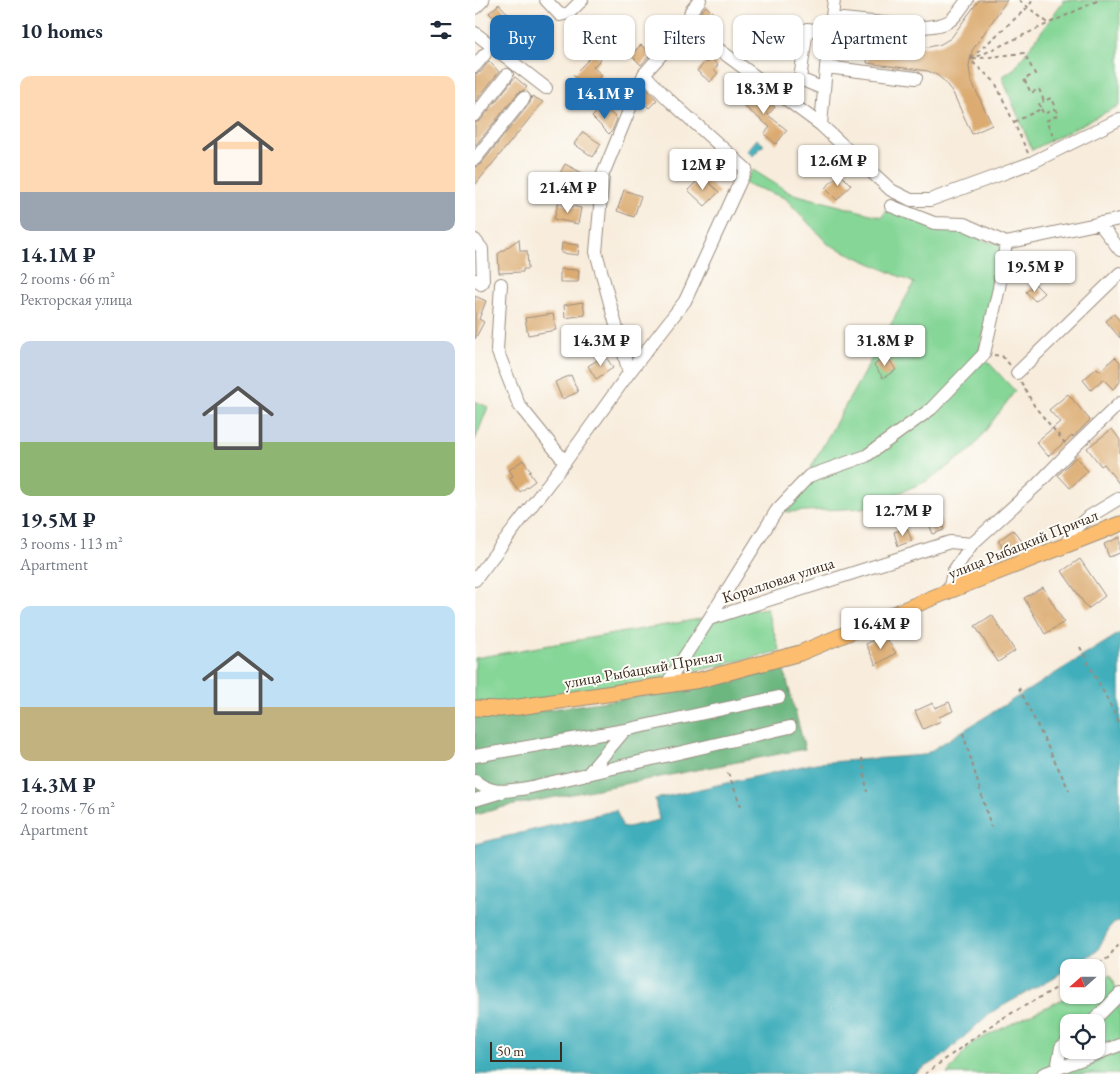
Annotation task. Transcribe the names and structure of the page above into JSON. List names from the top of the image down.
{
  "streets": {
    "main road": ["улица Рыбацкий Причал"],
    "street": ["Коралловая улица"]
  },
  "scale_bar": "50 m",
  "north": "left",
  "page": {
    "heading": "10 homes",
    "chip": [
      "Buy",
      "Rent",
      "Filters",
      "New",
      "Apartment"
    ],
    "list": [
      {
        "name": "14.1M ₽",
        "note": "2 rooms · 66 m² · Ректорская улица"
      },
      {
        "name": "19.5M ₽",
        "note": "3 rooms · 113 m² · Apartment"
      },
      {
        "name": "14.3M ₽",
        "note": "2 rooms · 76 m² · Apartment"
      }
    ],
    "price": [
      "18.3M ₽",
      "14.1M ₽",
      "12.6M ₽",
      "12M ₽",
      "21.4M ₽",
      "19.5M ₽",
      "14.3M ₽",
      "31.8M ₽",
      "12.7M ₽",
      "16.4M ₽"
    ],
    "scale": "50 m"
  }
}
